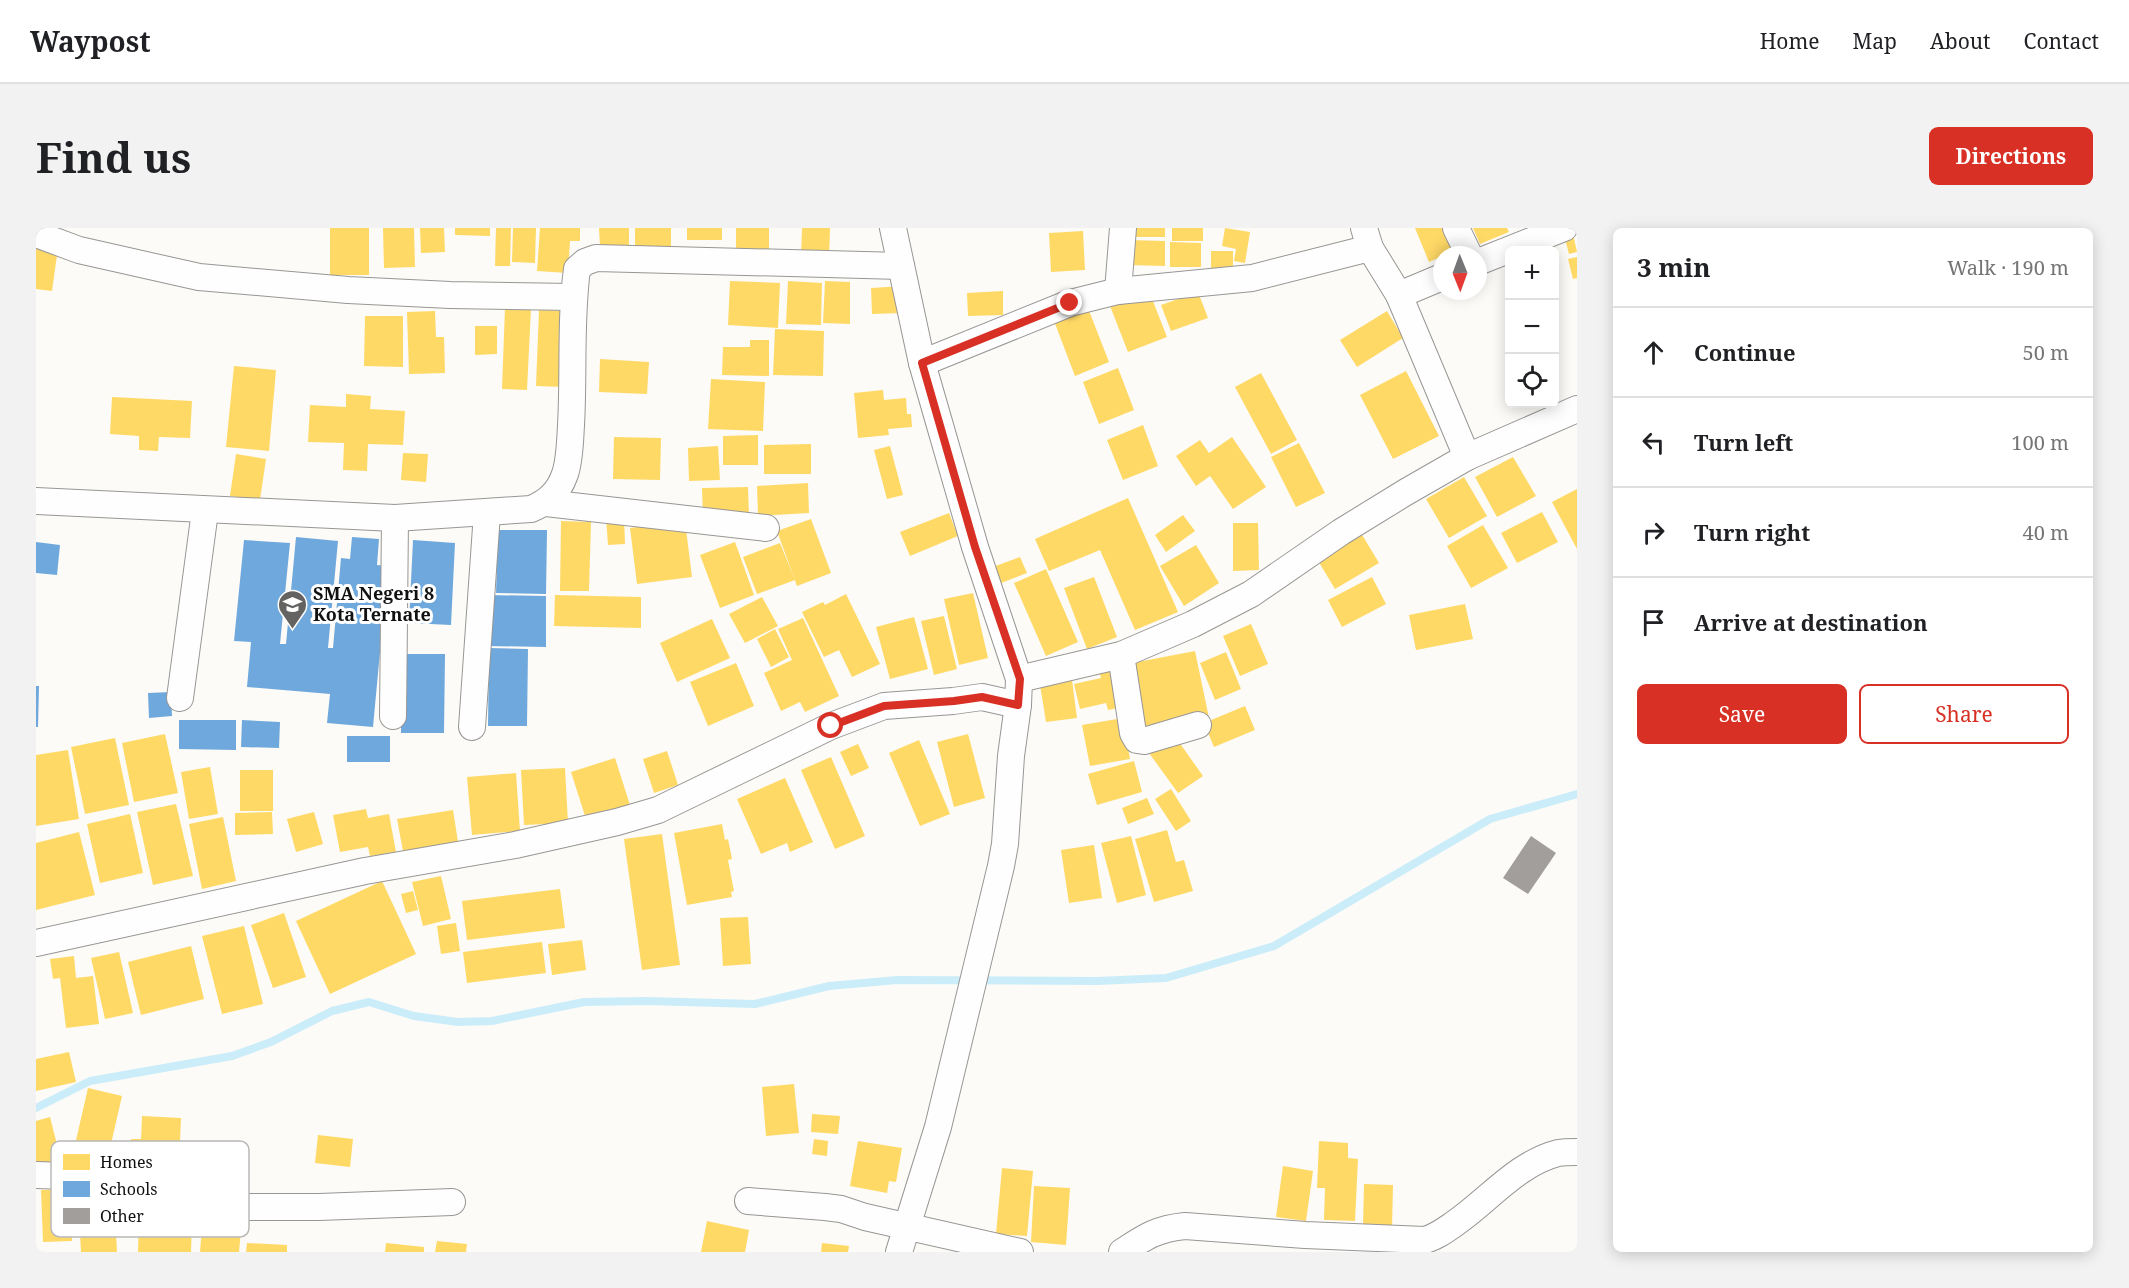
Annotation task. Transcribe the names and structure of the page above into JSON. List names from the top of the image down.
{
  "places": {
    "school or university": ["SMA Negeri 8 Kota Ternate"]
  },
  "legend": ["Homes", "Schools", "Other"],
  "north": "bottom",
  "page": {
    "header": "Waypost",
    "nav": [
      "Home",
      "Map",
      "About",
      "Contact"
    ],
    "buttons": [
      "Directions",
      ["Save", "Share"]
    ],
    "title": "Find us",
    "heading": ["3 min", "Walk · 190 m"],
    "map_buttons": ["+", "−"],
    "list": [
      ["Continue", "50 m"],
      ["Turn left", "100 m"],
      ["Turn right", "40 m"],
      "Arrive at destination"
    ]
  }
}
